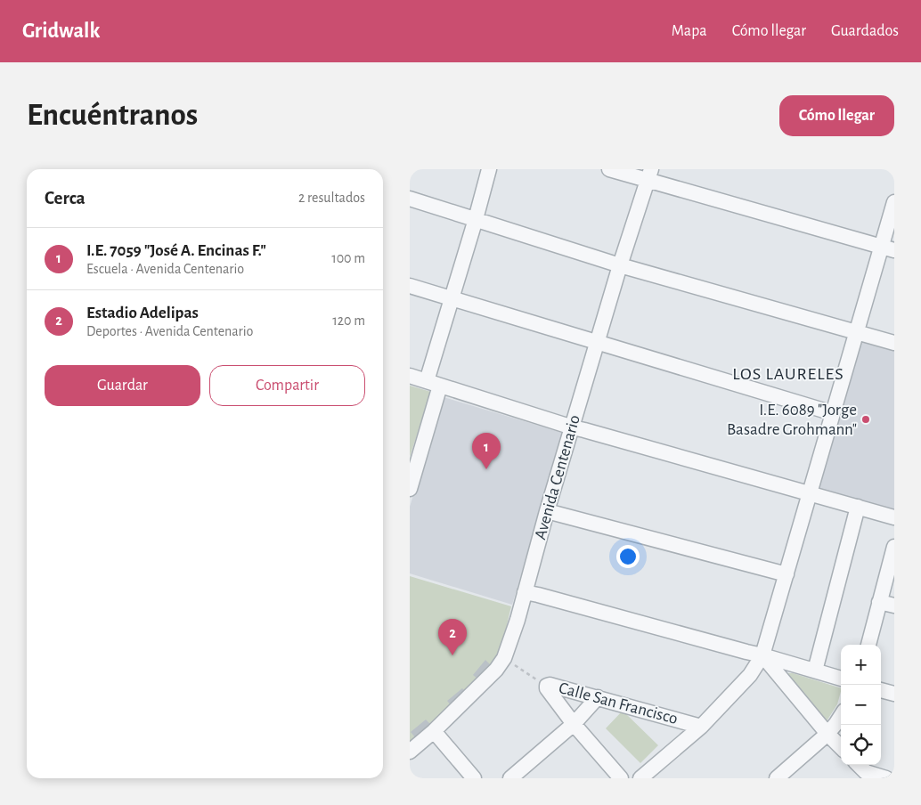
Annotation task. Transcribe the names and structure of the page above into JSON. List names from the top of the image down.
{
  "streets": {
    "street": ["Avenida Centenario", "Calle San Francisco"]
  },
  "districts": ["LOS LAURELES"],
  "places": ["I.E. 6089 \"Jorge Basadre Grohmann\""],
  "page": {
    "header": "Gridwalk",
    "nav": ["Mapa", "Cómo llegar", "Guardados"],
    "buttons": [
      "Cómo llegar",
      ["Guardar", "Compartir"]
    ],
    "title": "Encuéntranos",
    "heading": ["Cerca", "2 resultados"],
    "list": [
      {
        "mark": "1",
        "name": "I.E. 7059 \"José A. Encinas F.\"",
        "note": "Escuela · Avenida Centenario",
        "value": "100 m"
      },
      {
        "mark": "2",
        "name": "Estadio Adelipas",
        "note": "Deportes · Avenida Centenario",
        "value": "120 m"
      }
    ],
    "pins": ["1", "2"],
    "map_buttons": ["+", "−"]
  }
}
